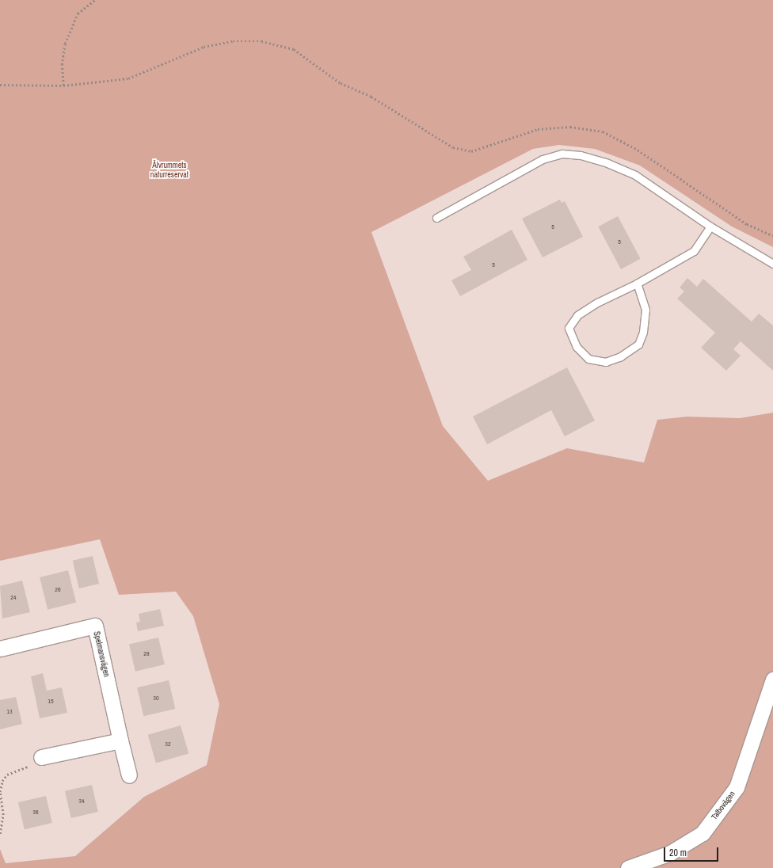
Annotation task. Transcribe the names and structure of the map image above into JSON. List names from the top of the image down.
{
  "streets": {
    "street": ["Spelmansvägen", "Talbovägen"]
  },
  "parks": ["Älvrummets naturreservat"],
  "house_numbers": [
    "5",
    "5",
    "5",
    "26",
    "24",
    "28",
    "30",
    "15",
    "13",
    "32",
    "34",
    "36"
  ],
  "scale_bar": "20 m"
}
